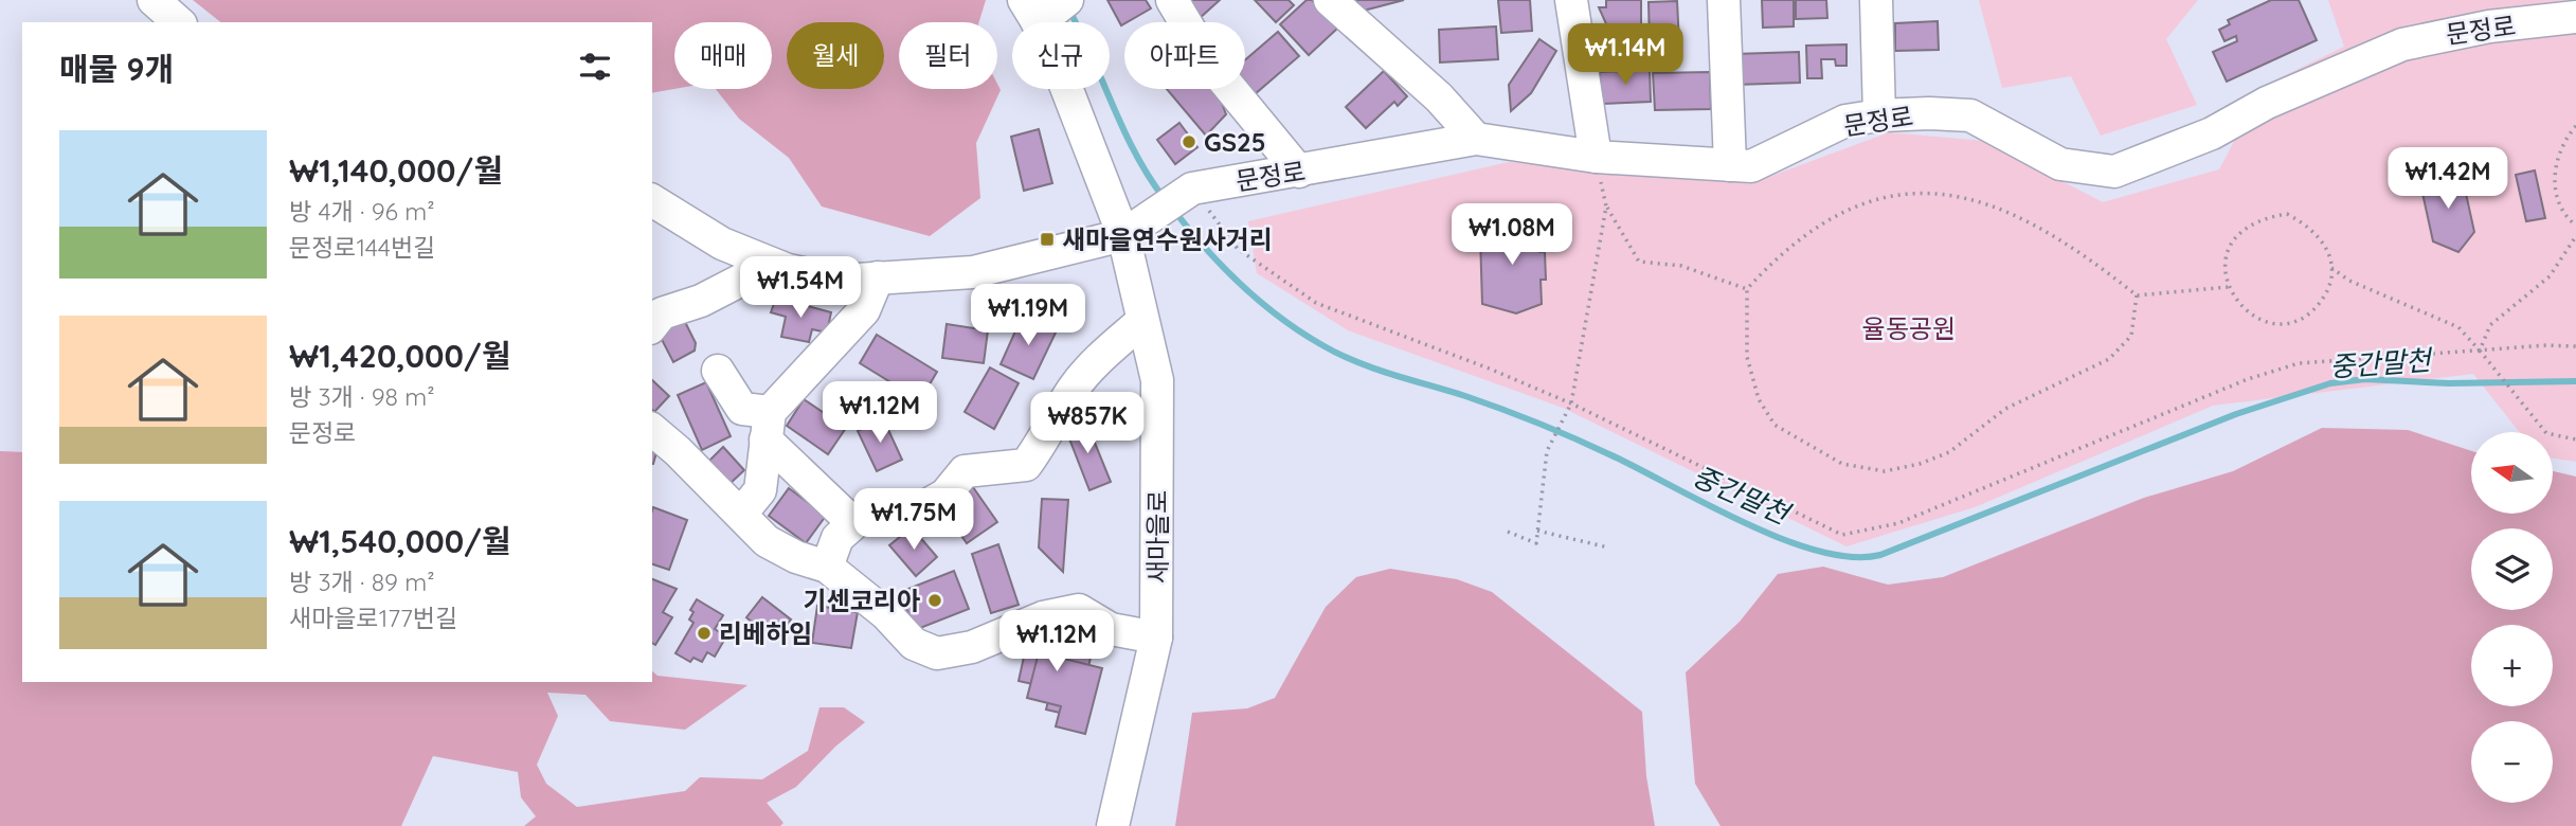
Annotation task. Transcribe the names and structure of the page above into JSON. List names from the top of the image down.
{
  "streets": {
    "street": ["문정로", "새마을로"]
  },
  "crossings": [
    ["문정로", "새마을로"]
  ],
  "water": ["중간말천"],
  "parks": ["율동공원"],
  "places": {
    "other": ["GS25", "기센코리아", "리베하임"],
    "transit": ["새마을연수원사거리"]
  },
  "north": "left",
  "page": {
    "chip": [
      "매매",
      "월세",
      "필터",
      "신규",
      "아파트"
    ],
    "heading": "매물 9개",
    "price": [
      "₩1.14M",
      "₩1.42M",
      "₩1.08M",
      "₩1.54M",
      "₩1.19M",
      "₩1.12M",
      "₩857K",
      "₩1.75M",
      "₩1.12M"
    ],
    "list": [
      {
        "name": "₩1,140,000/월",
        "note": "방 4개 · 96 m² · 문정로144번길"
      },
      {
        "name": "₩1,420,000/월",
        "note": "방 3개 · 98 m² · 문정로"
      },
      {
        "name": "₩1,540,000/월",
        "note": "방 3개 · 89 m² · 새마을로177번길"
      }
    ],
    "map_buttons": ["+", "−"]
  }
}
